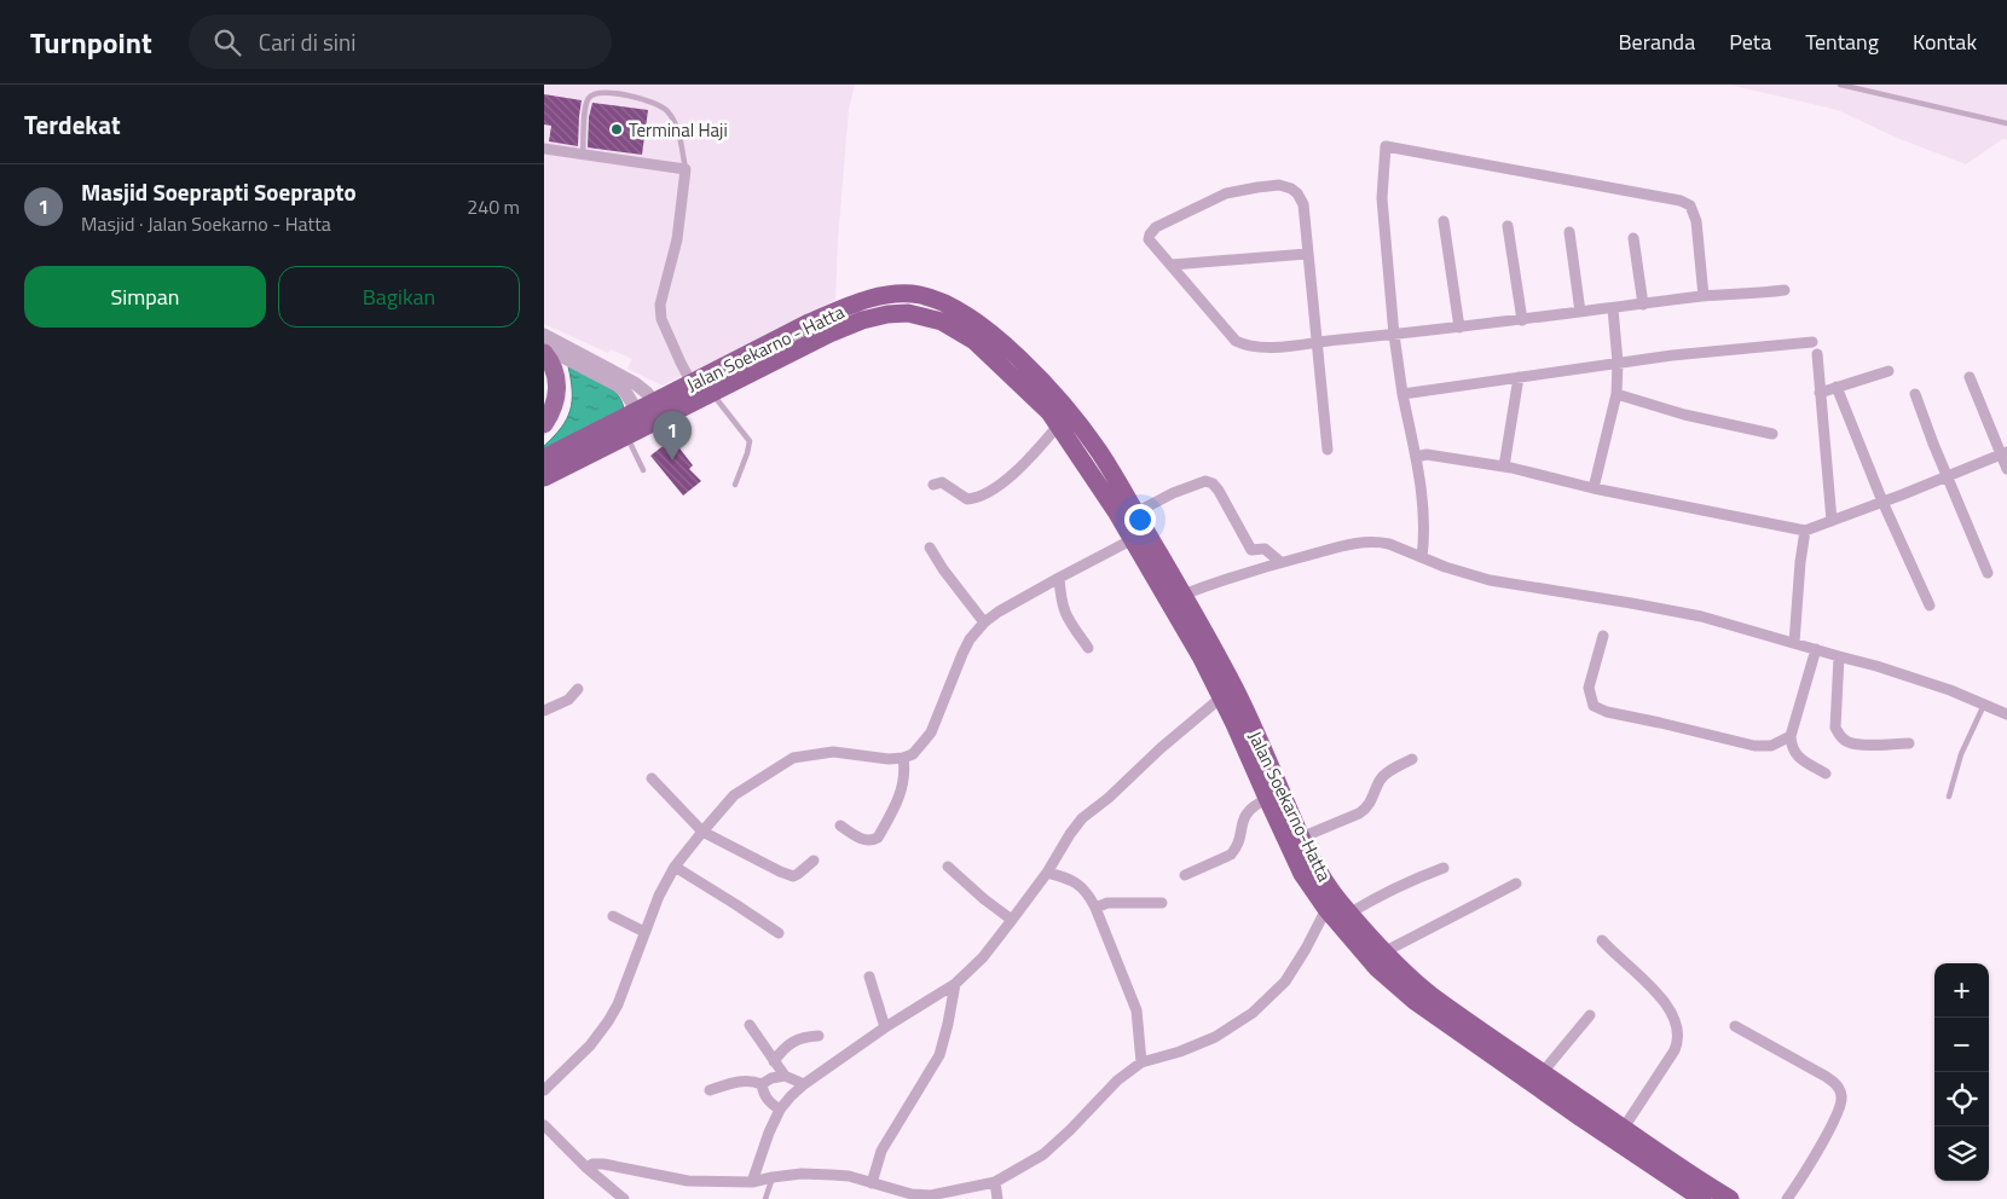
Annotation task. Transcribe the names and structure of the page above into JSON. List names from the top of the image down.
{
  "streets": {
    "highway": ["Jalan Soekarno - Hatta", "Jalan Soekarno-Hatta"]
  },
  "crossings": [
    ["Jalan Soekarno - Hatta", "Jalan Soekarno-Hatta"]
  ],
  "places": ["Terminal Haji"],
  "page": {
    "header": "Turnpoint",
    "search": "Cari di sini",
    "nav": [
      "Beranda",
      "Peta",
      "Tentang",
      "Kontak"
    ],
    "heading": "Terdekat",
    "list": [
      {
        "mark": "1",
        "name": "Masjid Soeprapti Soeprapto",
        "note": "Masjid · Jalan Soekarno - Hatta",
        "value": "240 m"
      }
    ],
    "buttons": ["Simpan", "Bagikan"],
    "pins": "1",
    "map_buttons": ["+", "−"]
  }
}
